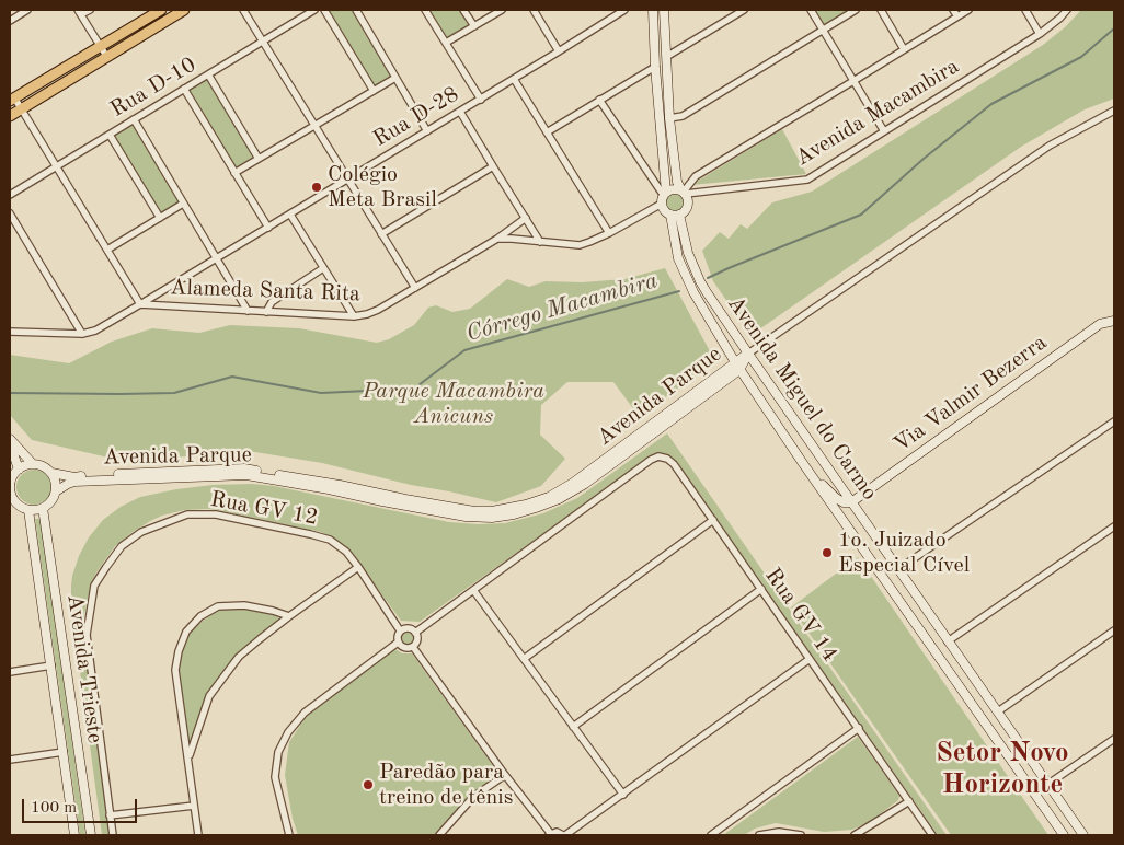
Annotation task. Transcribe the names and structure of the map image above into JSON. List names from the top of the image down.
{
  "streets": {
    "street": [
      "Rua D-10",
      "Avenida Macambira",
      "Rua D-28",
      "Alameda Santa Rita",
      "Via Valmir Bezerra",
      "Avenida Parque",
      "Avenida Miguel do Carmo",
      "Rua GV 12",
      "Rua GV 14",
      "Avenida Trieste"
    ]
  },
  "crossings": [
    ["Avenida Macambira", "Avenida Miguel do Carmo"],
    ["Rua D-28", "Alameda Santa Rita"],
    ["Via Valmir Bezerra", "Avenida Miguel do Carmo"],
    ["Avenida Parque", "Avenida Miguel do Carmo"],
    ["Avenida Parque", "Avenida Trieste"]
  ],
  "districts": ["Setor Novo Horizonte"],
  "water": ["Córrego Macambira"],
  "parks": ["Parque Macambira Anicuns"],
  "places": ["Colégio Meta Brasil", "1o. Juizado Especial Cível", "Paredão para treino de tênis"],
  "scale_bar": "100 m"
}
